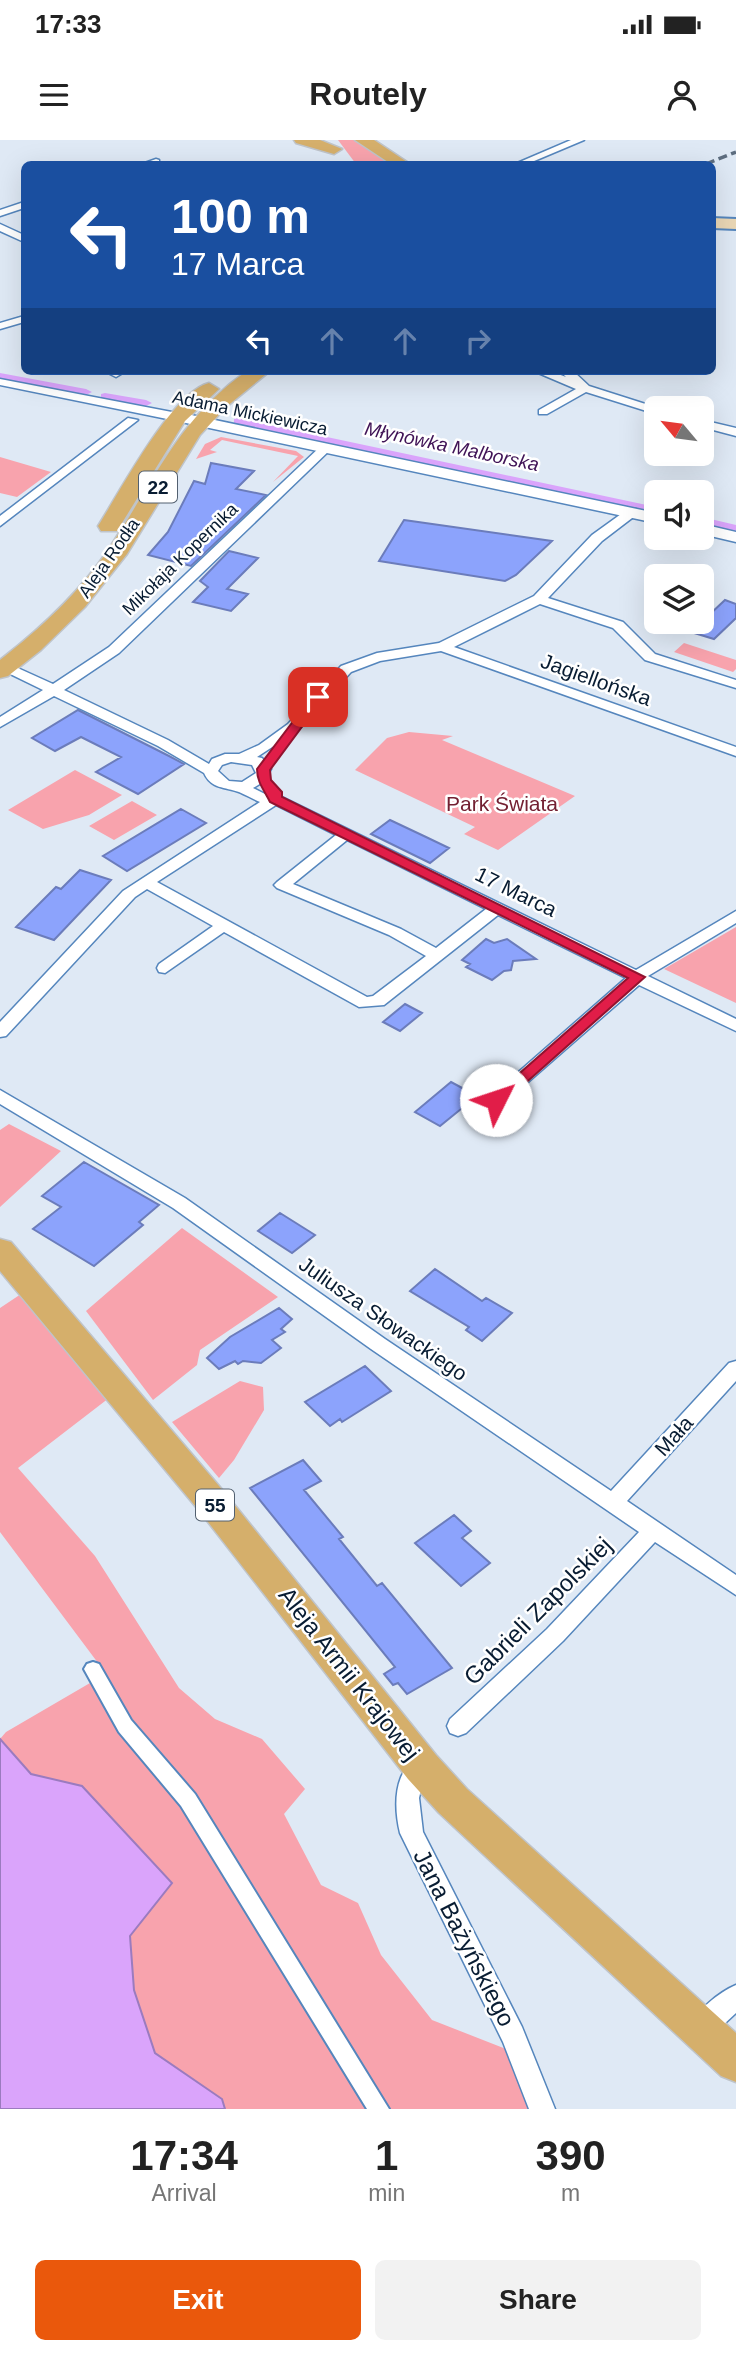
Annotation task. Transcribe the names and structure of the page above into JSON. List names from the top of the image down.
{
  "streets": {
    "main road": [
      "22",
      "Aleja Rodła",
      "55",
      "Aleja Armii Krajowej"
    ],
    "street": [
      "Adama Mickiewicza",
      "Mikołaja Kopernika",
      "Jagiellońska",
      "17 Marca",
      "Juliusza Słowackiego",
      "Mała",
      "Gabrieli Zapolskiej",
      "Jana Bażyńskiego"
    ]
  },
  "crossings": [
    ["Adama Mickiewicza", "Aleja Rodła"],
    ["Adama Mickiewicza", "Mikołaja Kopernika"],
    ["Juliusza Słowackiego", "Mała"],
    ["Juliusza Słowackiego", "Gabrieli Zapolskiej"],
    ["Aleja Armii Krajowej", "Jana Bażyńskiego"]
  ],
  "water": ["Młynówka Malborska"],
  "parks": ["Park Świata"],
  "north": "top left",
  "page": {
    "status": "17:33",
    "header": "Routely",
    "turn": ["100 m", "17 Marca"],
    "eta": [
      "17:34",
      "Arrival",
      "1",
      "min",
      "390",
      "m"
    ],
    "buttons": ["Exit", "Share"]
  }
}
